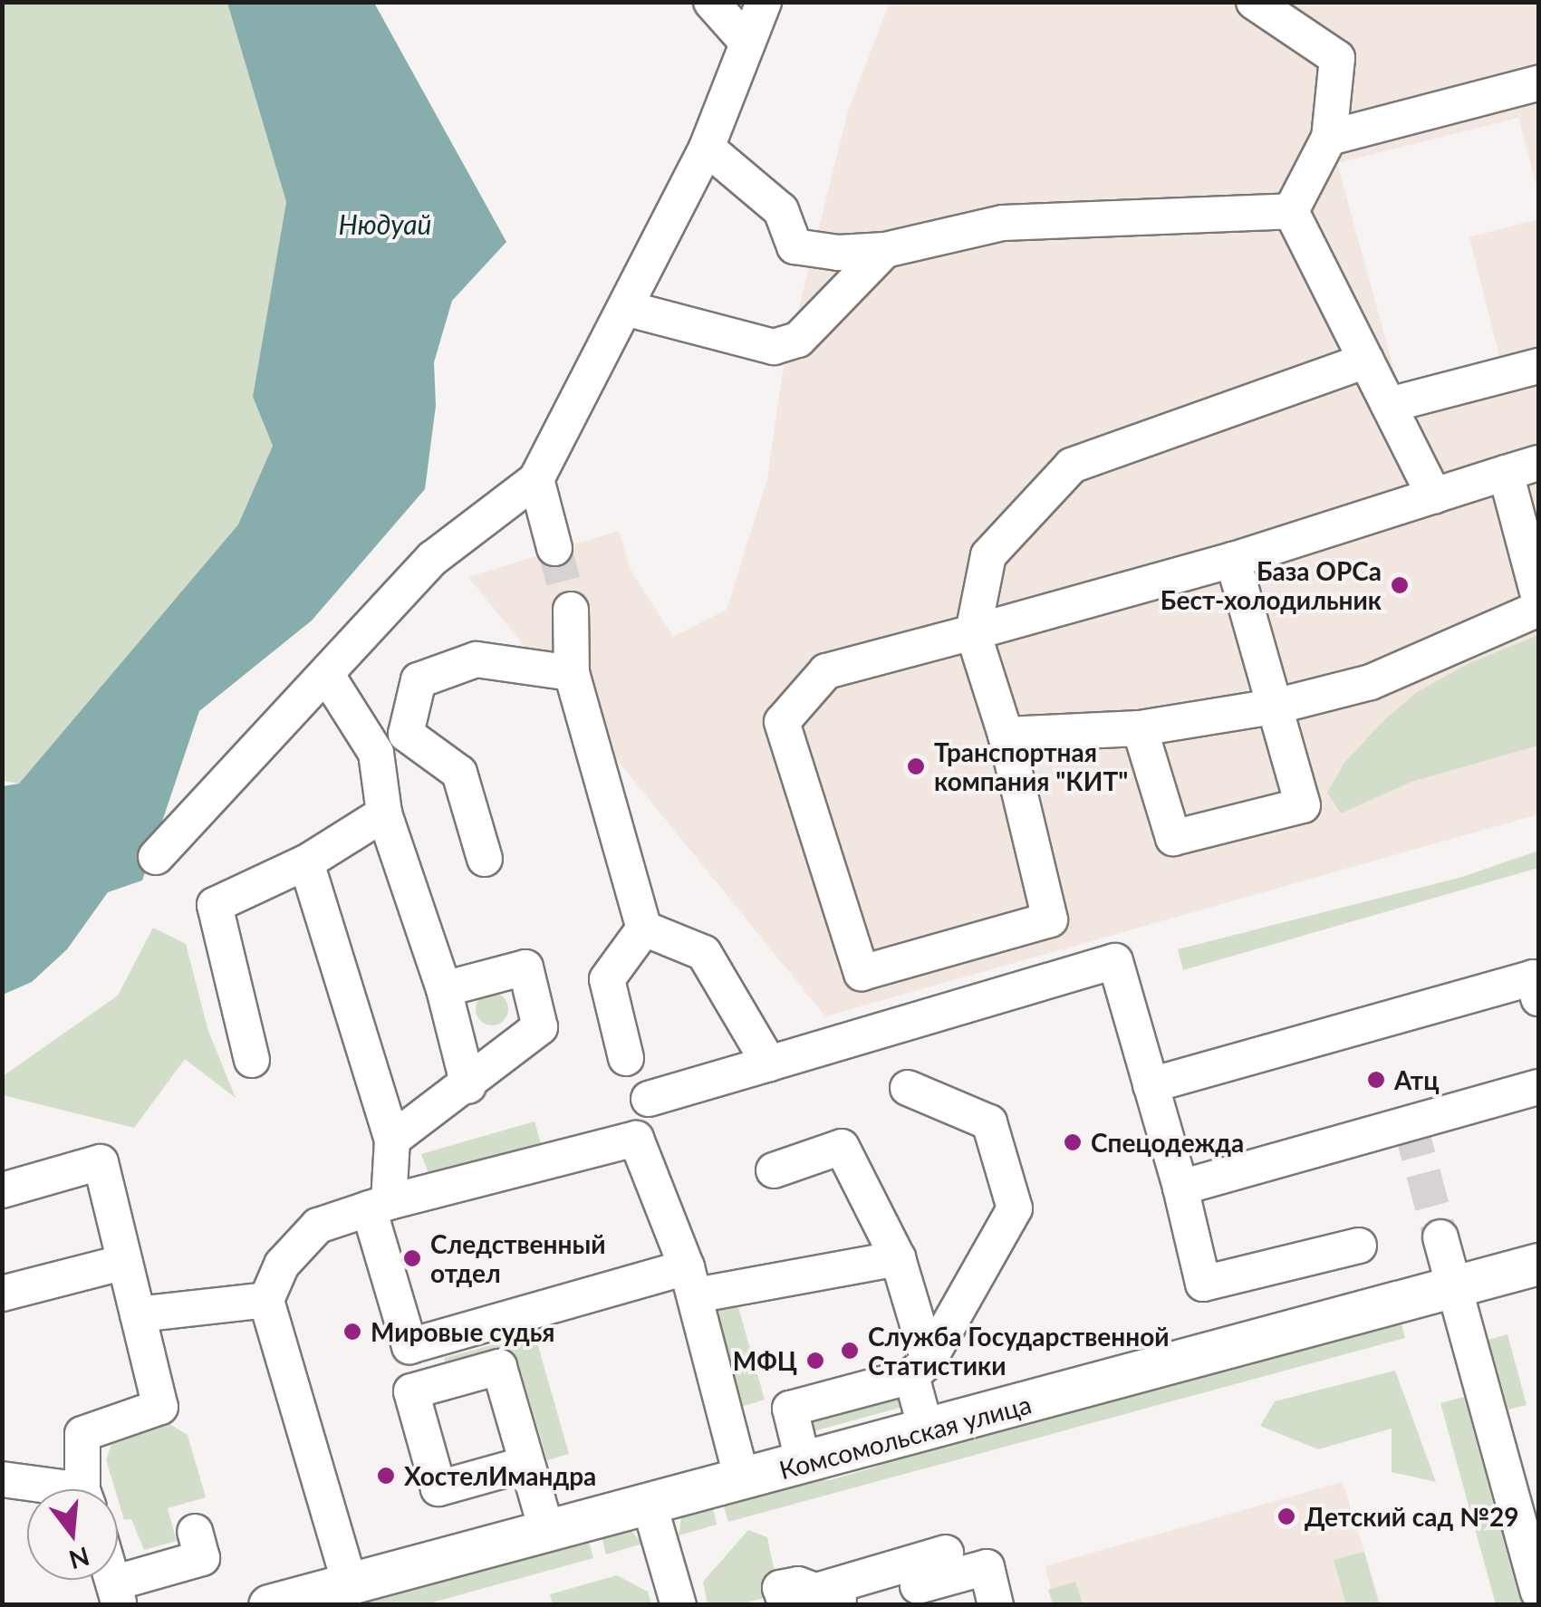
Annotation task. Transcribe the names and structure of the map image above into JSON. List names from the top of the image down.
{
  "streets": {
    "main road": ["Комсомольская улица"]
  },
  "water": ["Нюдуай"],
  "places": [
    "База ОРСа Бест-холодильник",
    "Транспортная компания \"КИТ\"",
    "Атц",
    "Спецодежда",
    "Следственный отдел",
    "Мировые судья",
    "Служба Государственной Статистики",
    "МФЦ",
    "ХостелИмандра",
    "Детский сад №29"
  ],
  "north": "bottom"
}
